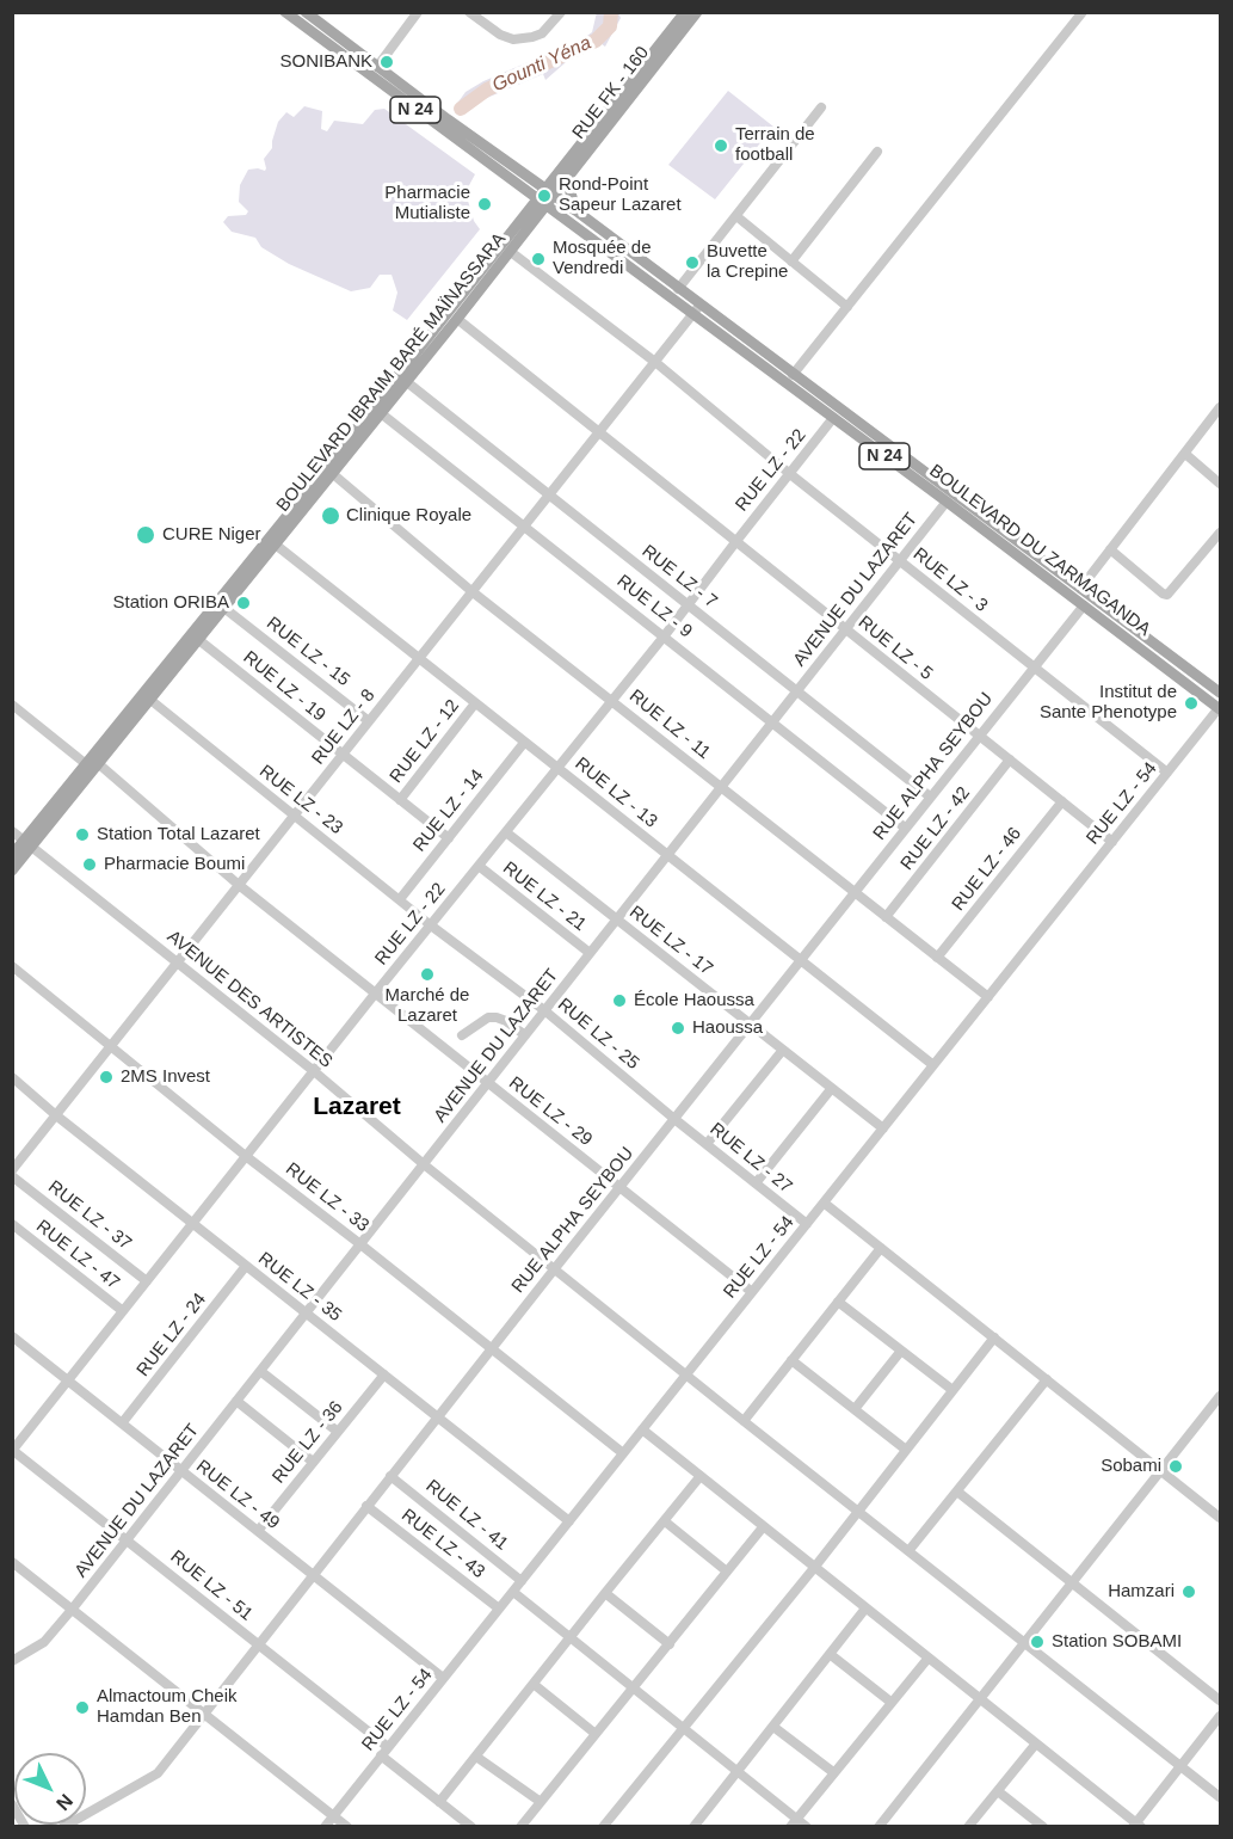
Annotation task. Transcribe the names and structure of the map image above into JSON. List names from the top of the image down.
{
  "streets": {
    "main road": [
      "RUE FK - 160",
      "N 24",
      "BOULEVARD IBRAIM BARÉ MAÏNASSARA",
      "BOULEVARD DU ZARMAGANDA"
    ],
    "street": [
      "RUE LZ - 22",
      "RUE LZ - 7",
      "RUE LZ - 3",
      "AVENUE DU LAZARET",
      "RUE LZ - 9",
      "RUE LZ - 5",
      "RUE LZ - 15",
      "RUE LZ - 19",
      "RUE LZ - 11",
      "RUE LZ - 8",
      "RUE LZ - 12",
      "RUE ALPHA SEYBOU",
      "RUE LZ - 13",
      "RUE LZ - 23",
      "RUE LZ - 54",
      "RUE LZ - 14",
      "RUE LZ - 42",
      "RUE LZ - 46",
      "RUE LZ - 21",
      "RUE LZ - 17",
      "AVENUE DES ARTISTES",
      "RUE LZ - 25",
      "RUE LZ - 29",
      "RUE LZ - 27",
      "RUE LZ - 33",
      "RUE LZ - 37",
      "RUE LZ - 47",
      "RUE LZ - 35",
      "RUE LZ - 24",
      "RUE LZ - 36",
      "RUE LZ - 49",
      "RUE LZ - 41",
      "RUE LZ - 43",
      "RUE LZ - 51"
    ]
  },
  "crossings": [
    ["RUE FK - 160", "BOULEVARD IBRAIM BARÉ MAÏNASSARA"],
    ["RUE FK - 160", "BOULEVARD DU ZARMAGANDA"],
    ["BOULEVARD IBRAIM BARÉ MAÏNASSARA", "BOULEVARD DU ZARMAGANDA"],
    ["BOULEVARD IBRAIM BARÉ MAÏNASSARA", "RUE LZ - 7"],
    ["BOULEVARD IBRAIM BARÉ MAÏNASSARA", "RUE LZ - 3"],
    ["BOULEVARD IBRAIM BARÉ MAÏNASSARA", "RUE LZ - 9"],
    ["BOULEVARD IBRAIM BARÉ MAÏNASSARA", "RUE LZ - 5"],
    ["BOULEVARD IBRAIM BARÉ MAÏNASSARA", "RUE LZ - 15"],
    ["BOULEVARD IBRAIM BARÉ MAÏNASSARA", "RUE LZ - 19"],
    ["BOULEVARD IBRAIM BARÉ MAÏNASSARA", "RUE LZ - 11"],
    ["BOULEVARD IBRAIM BARÉ MAÏNASSARA", "RUE LZ - 13"],
    ["BOULEVARD IBRAIM BARÉ MAÏNASSARA", "RUE LZ - 23"],
    ["BOULEVARD IBRAIM BARÉ MAÏNASSARA", "AVENUE DES ARTISTES"],
    ["BOULEVARD IBRAIM BARÉ MAÏNASSARA", "RUE LZ - 29"],
    ["RUE LZ - 22", "BOULEVARD DU ZARMAGANDA"],
    ["RUE LZ - 22", "RUE LZ - 7"],
    ["RUE LZ - 22", "RUE LZ - 3"],
    ["RUE LZ - 22", "RUE LZ - 9"],
    ["RUE LZ - 22", "RUE LZ - 5"],
    ["RUE LZ - 22", "RUE LZ - 11"],
    ["RUE LZ - 22", "RUE LZ - 13"],
    ["RUE LZ - 22", "RUE LZ - 23"],
    ["RUE LZ - 22", "RUE LZ - 21"],
    ["RUE LZ - 22", "RUE LZ - 17"],
    ["RUE LZ - 22", "AVENUE DES ARTISTES"],
    ["RUE LZ - 22", "RUE LZ - 25"],
    ["RUE LZ - 22", "RUE LZ - 29"],
    ["RUE LZ - 22", "RUE LZ - 33"],
    ["RUE LZ - 22", "RUE LZ - 37"],
    ["RUE LZ - 22", "RUE LZ - 47"],
    ["RUE LZ - 22", "RUE LZ - 35"],
    ["RUE LZ - 22", "RUE LZ - 49"],
    ["RUE LZ - 22", "RUE LZ - 51"],
    ["BOULEVARD DU ZARMAGANDA", "AVENUE DU LAZARET"],
    ["BOULEVARD DU ZARMAGANDA", "RUE LZ - 8"],
    ["BOULEVARD DU ZARMAGANDA", "RUE ALPHA SEYBOU"],
    ["BOULEVARD DU ZARMAGANDA", "RUE LZ - 54"],
    ["RUE LZ - 7", "AVENUE DU LAZARET"],
    ["RUE LZ - 7", "RUE LZ - 8"],
    ["RUE LZ - 7", "RUE ALPHA SEYBOU"],
    ["RUE LZ - 3", "AVENUE DU LAZARET"],
    ["RUE LZ - 3", "RUE LZ - 8"],
    ["RUE LZ - 3", "RUE ALPHA SEYBOU"],
    ["RUE LZ - 3", "RUE LZ - 54"],
    ["AVENUE DU LAZARET", "RUE LZ - 9"],
    ["AVENUE DU LAZARET", "RUE LZ - 5"],
    ["AVENUE DU LAZARET", "RUE LZ - 11"],
    ["AVENUE DU LAZARET", "RUE LZ - 13"],
    ["AVENUE DU LAZARET", "RUE LZ - 21"],
    ["AVENUE DU LAZARET", "RUE LZ - 17"],
    ["AVENUE DU LAZARET", "AVENUE DES ARTISTES"],
    ["AVENUE DU LAZARET", "RUE LZ - 25"],
    ["AVENUE DU LAZARET", "RUE LZ - 29"],
    ["AVENUE DU LAZARET", "RUE LZ - 33"],
    ["AVENUE DU LAZARET", "RUE LZ - 35"],
    ["AVENUE DU LAZARET", "RUE LZ - 49"],
    ["AVENUE DU LAZARET", "RUE LZ - 51"],
    ["RUE LZ - 9", "RUE LZ - 8"],
    ["RUE LZ - 9", "RUE ALPHA SEYBOU"],
    ["RUE LZ - 5", "RUE LZ - 8"],
    ["RUE LZ - 5", "RUE ALPHA SEYBOU"],
    ["RUE LZ - 5", "RUE LZ - 54"],
    ["RUE LZ - 5", "RUE LZ - 42"],
    ["RUE LZ - 5", "RUE LZ - 46"],
    ["RUE LZ - 15", "RUE LZ - 8"],
    ["RUE LZ - 19", "RUE LZ - 8"],
    ["RUE LZ - 19", "RUE LZ - 12"],
    ["RUE LZ - 19", "RUE LZ - 14"],
    ["RUE LZ - 11", "RUE LZ - 8"],
    ["RUE LZ - 11", "RUE ALPHA SEYBOU"],
    ["RUE LZ - 11", "RUE LZ - 54"],
    ["RUE LZ - 11", "RUE LZ - 42"],
    ["RUE LZ - 11", "RUE LZ - 46"],
    ["RUE LZ - 8", "RUE LZ - 13"],
    ["RUE LZ - 8", "RUE LZ - 23"],
    ["RUE LZ - 8", "AVENUE DES ARTISTES"],
    ["RUE LZ - 8", "RUE LZ - 29"],
    ["RUE LZ - 8", "RUE LZ - 33"],
    ["RUE LZ - 8", "RUE LZ - 35"],
    ["RUE LZ - 12", "RUE LZ - 13"],
    ["RUE ALPHA SEYBOU", "RUE LZ - 13"],
    ["RUE ALPHA SEYBOU", "RUE LZ - 17"],
    ["RUE ALPHA SEYBOU", "AVENUE DES ARTISTES"],
    ["RUE ALPHA SEYBOU", "RUE LZ - 25"],
    ["RUE ALPHA SEYBOU", "RUE LZ - 29"],
    ["RUE ALPHA SEYBOU", "RUE LZ - 27"],
    ["RUE ALPHA SEYBOU", "RUE LZ - 33"],
    ["RUE ALPHA SEYBOU", "RUE LZ - 35"],
    ["RUE ALPHA SEYBOU", "RUE LZ - 49"],
    ["RUE ALPHA SEYBOU", "RUE LZ - 41"],
    ["RUE ALPHA SEYBOU", "RUE LZ - 43"],
    ["RUE ALPHA SEYBOU", "RUE LZ - 51"],
    ["RUE LZ - 13", "RUE LZ - 54"],
    ["RUE LZ - 13", "RUE LZ - 14"],
    ["RUE LZ - 23", "RUE LZ - 14"],
    ["RUE LZ - 23", "RUE LZ - 25"],
    ["RUE LZ - 54", "RUE LZ - 17"],
    ["RUE LZ - 54", "AVENUE DES ARTISTES"],
    ["RUE LZ - 54", "RUE LZ - 29"],
    ["RUE LZ - 54", "RUE LZ - 27"],
    ["RUE LZ - 54", "RUE LZ - 33"],
    ["RUE LZ - 54", "RUE LZ - 35"],
    ["RUE LZ - 54", "RUE LZ - 49"],
    ["RUE LZ - 54", "RUE LZ - 41"],
    ["RUE LZ - 54", "RUE LZ - 43"],
    ["RUE LZ - 54", "RUE LZ - 51"],
    ["RUE LZ - 25", "RUE LZ - 27"],
    ["RUE LZ - 35", "RUE LZ - 24"],
    ["RUE LZ - 35", "RUE LZ - 36"],
    ["RUE LZ - 24", "RUE LZ - 49"],
    ["RUE LZ - 36", "RUE LZ - 49"]
  ],
  "districts": ["Lazaret"],
  "water": ["Gounti Yéna"],
  "places": [
    "SONIBANK",
    "Terrain de football",
    "Rond-Point Sapeur Lazaret",
    "Pharmacie Mutialiste",
    "Mosquée de Vendredi",
    "Buvette la Crepine",
    "Clinique Royale",
    "CURE Niger",
    "Station ORIBA",
    "Institut de Sante Phenotype",
    "Station Total Lazaret",
    "Pharmacie Boumi",
    "Marché de Lazaret",
    "École Haoussa",
    "Haoussa",
    "2MS Invest",
    "Sobami",
    "Hamzari",
    "Station SOBAMI",
    "Almactoum Cheik Hamdan Ben"
  ],
  "north": "bottom right"
}
